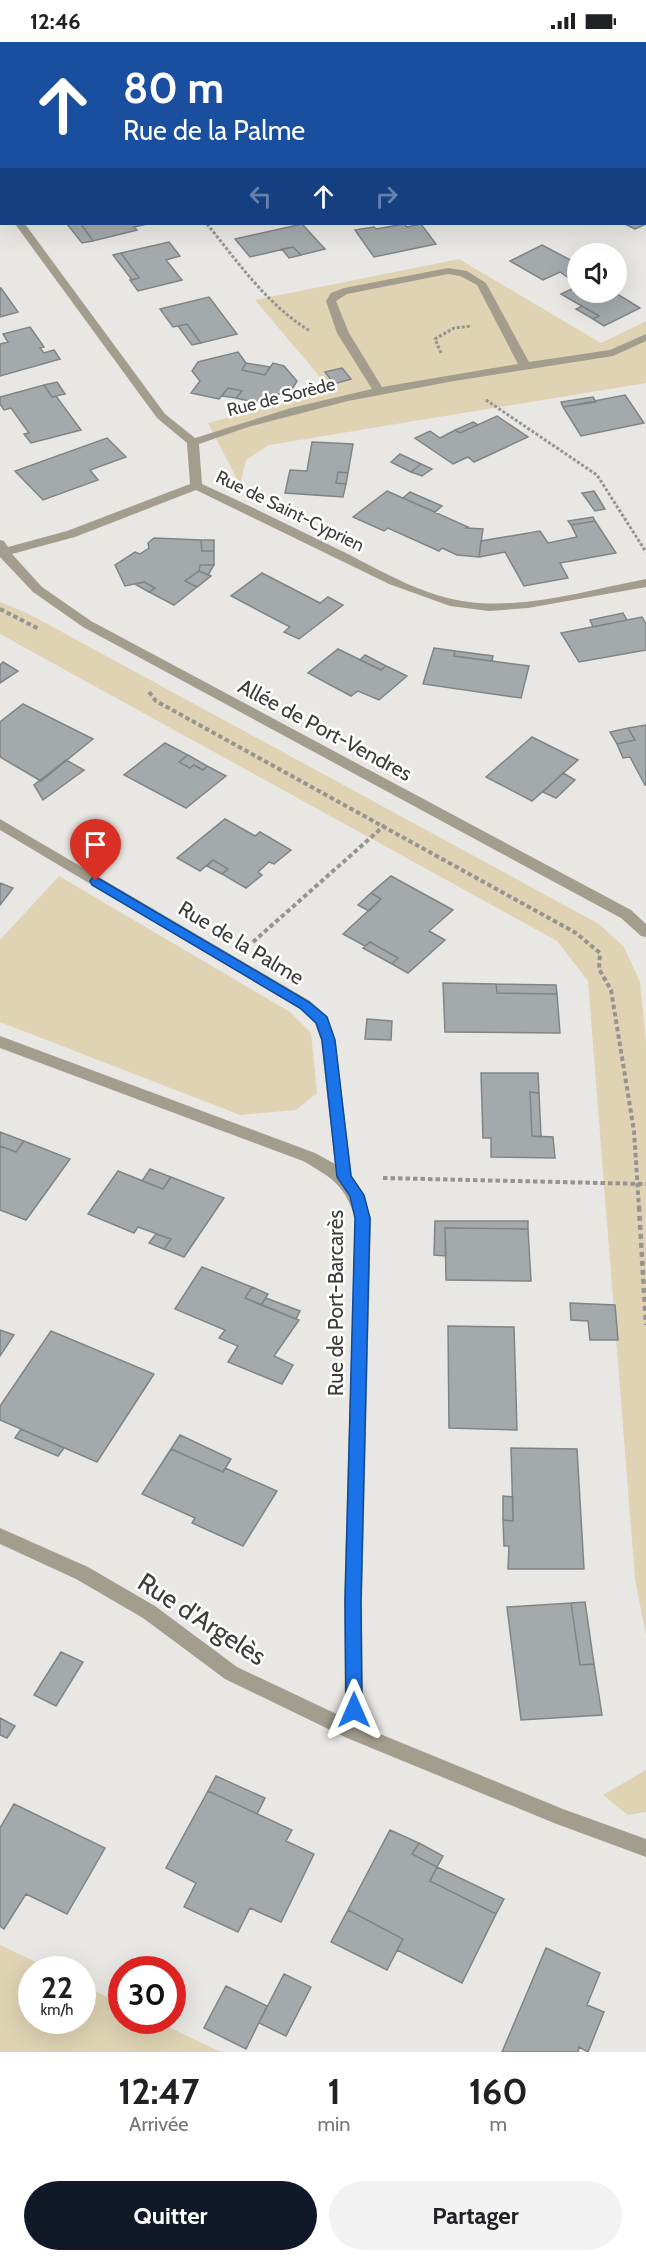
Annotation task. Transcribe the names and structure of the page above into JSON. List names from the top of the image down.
{
  "streets": {
    "street": [
      "Rue de Sorède",
      "Rue de Saint-Cyprien",
      "Allée de Port-Vendres",
      "Rue de la Palme",
      "Rue de Port-Barcarès",
      "Rue d'Argelès"
    ]
  },
  "crossings": [
    ["Rue de Sorède", "Rue de Saint-Cyprien"],
    ["Rue de la Palme", "Rue de Port-Barcarès"],
    ["Rue de Port-Barcarès", "Rue d'Argelès"]
  ],
  "page": {
    "status": "12:46",
    "turn": ["80 m", "Rue de la Palme"],
    "speed": "22 km/h",
    "limit": "30",
    "eta": [
      "12:47",
      "Arrivée",
      "1",
      "min",
      "160",
      "m"
    ],
    "buttons": ["Quitter", "Partager"]
  }
}
